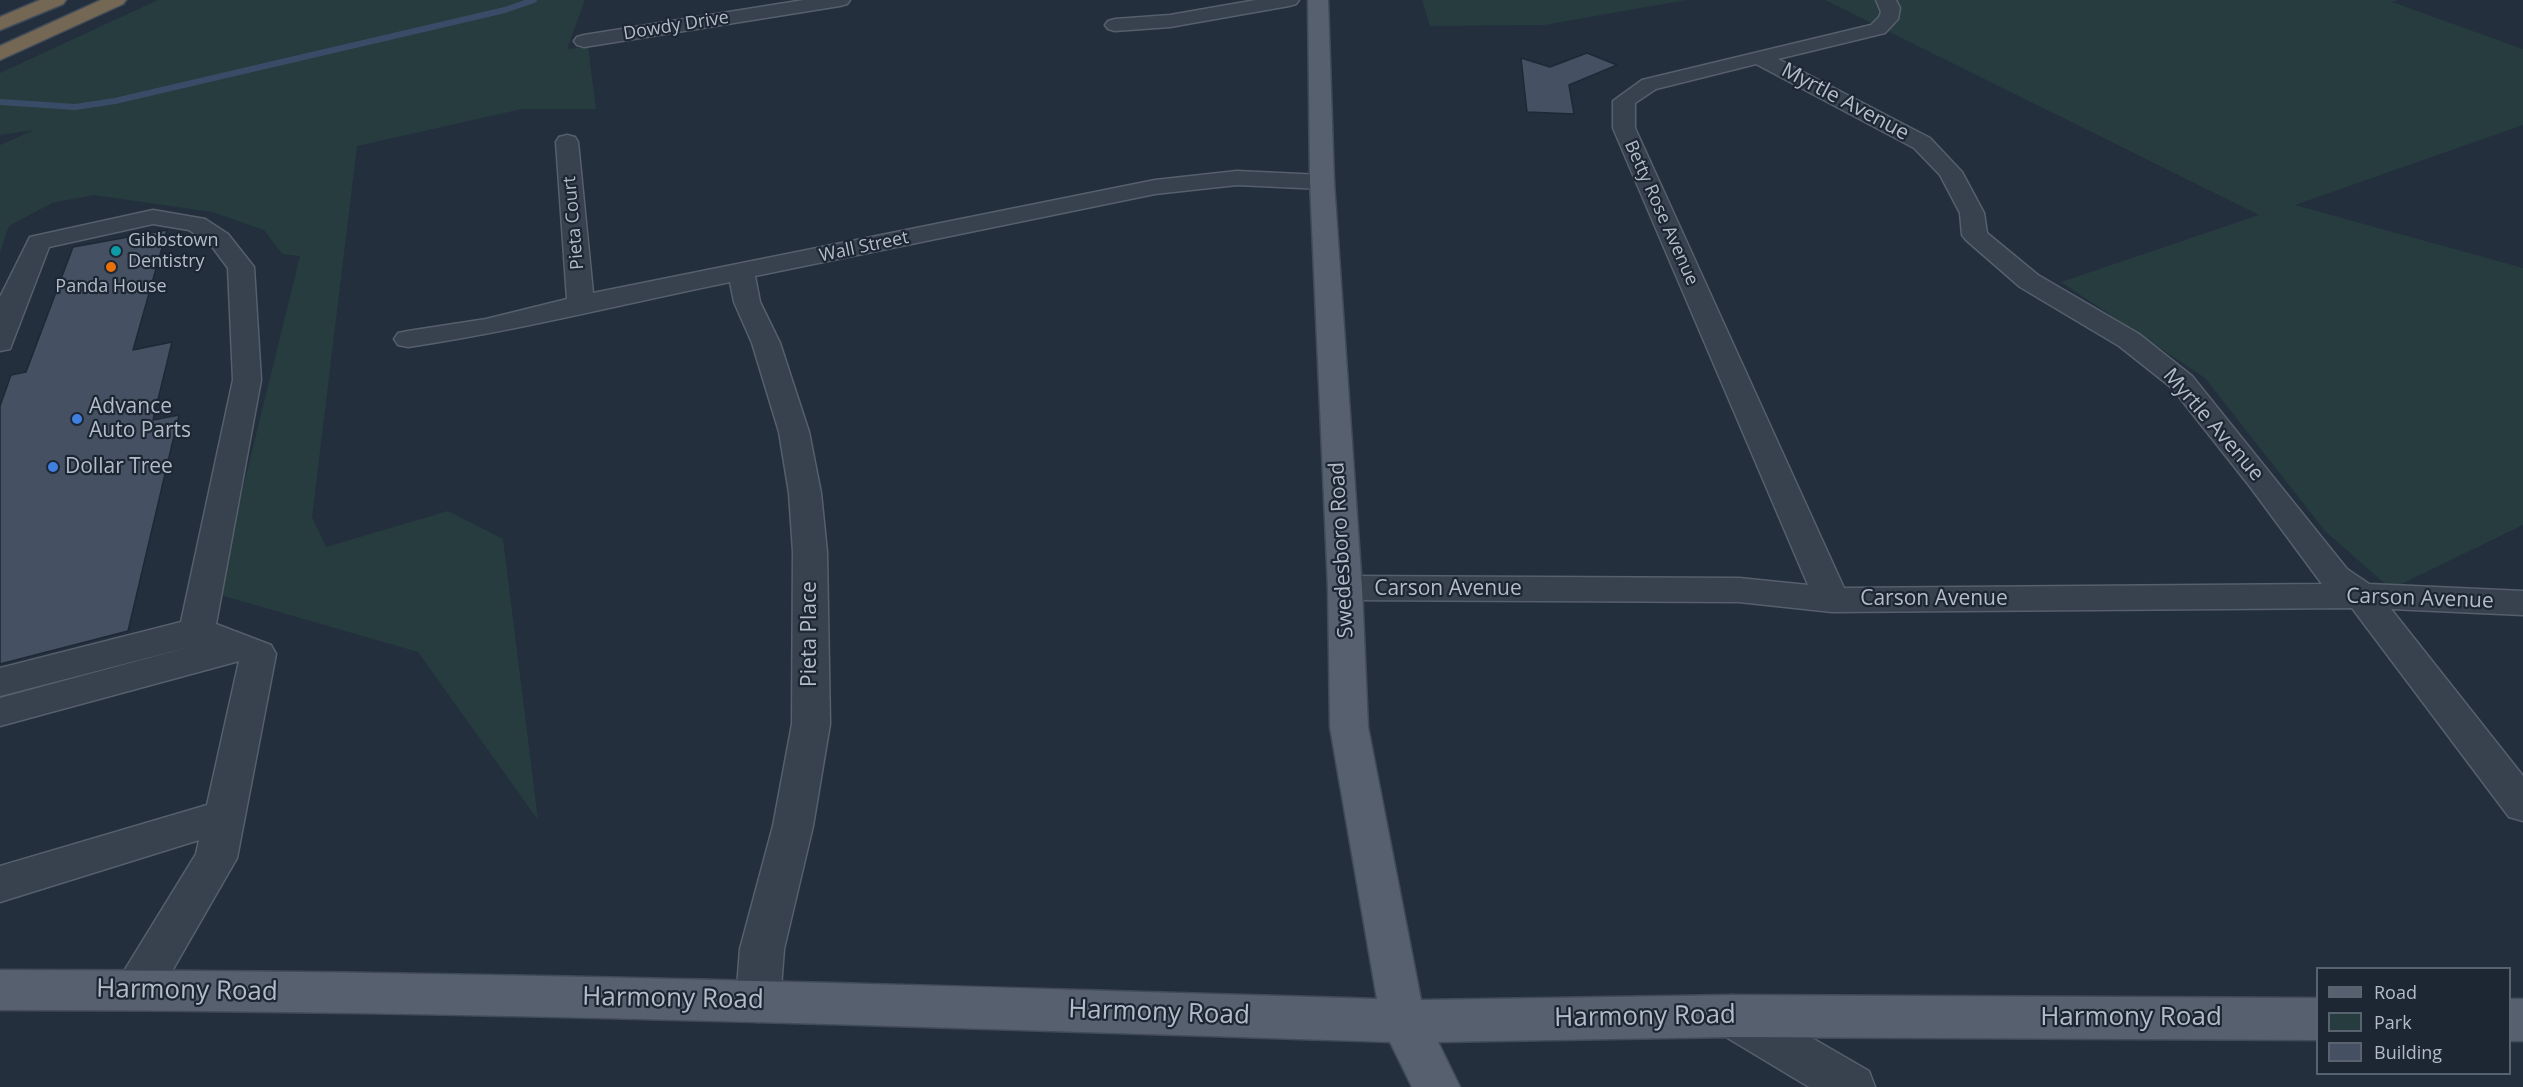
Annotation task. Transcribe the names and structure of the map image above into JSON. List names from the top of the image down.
{
  "streets": {
    "main road": ["Swedesboro Road", "Harmony Road"],
    "street": [
      "Dowdy Drive",
      "Myrtle Avenue",
      "Betty Rose Avenue",
      "Pieta Court",
      "Wall Street",
      "Carson Avenue",
      "Pieta Place"
    ]
  },
  "crossings": [
    ["Myrtle Avenue", "Betty Rose Avenue"],
    ["Myrtle Avenue", "Carson Avenue"],
    ["Betty Rose Avenue", "Carson Avenue"],
    ["Pieta Court", "Wall Street"],
    ["Wall Street", "Swedesboro Road"],
    ["Wall Street", "Pieta Place"],
    ["Swedesboro Road", "Carson Avenue"],
    ["Swedesboro Road", "Harmony Road"],
    ["Pieta Place", "Harmony Road"]
  ],
  "places": [
    "Gibbstown Dentistry",
    "Panda House",
    "Advance Auto Parts",
    "Dollar Tree"
  ],
  "legend": ["Road", "Park", "Building"]
}
